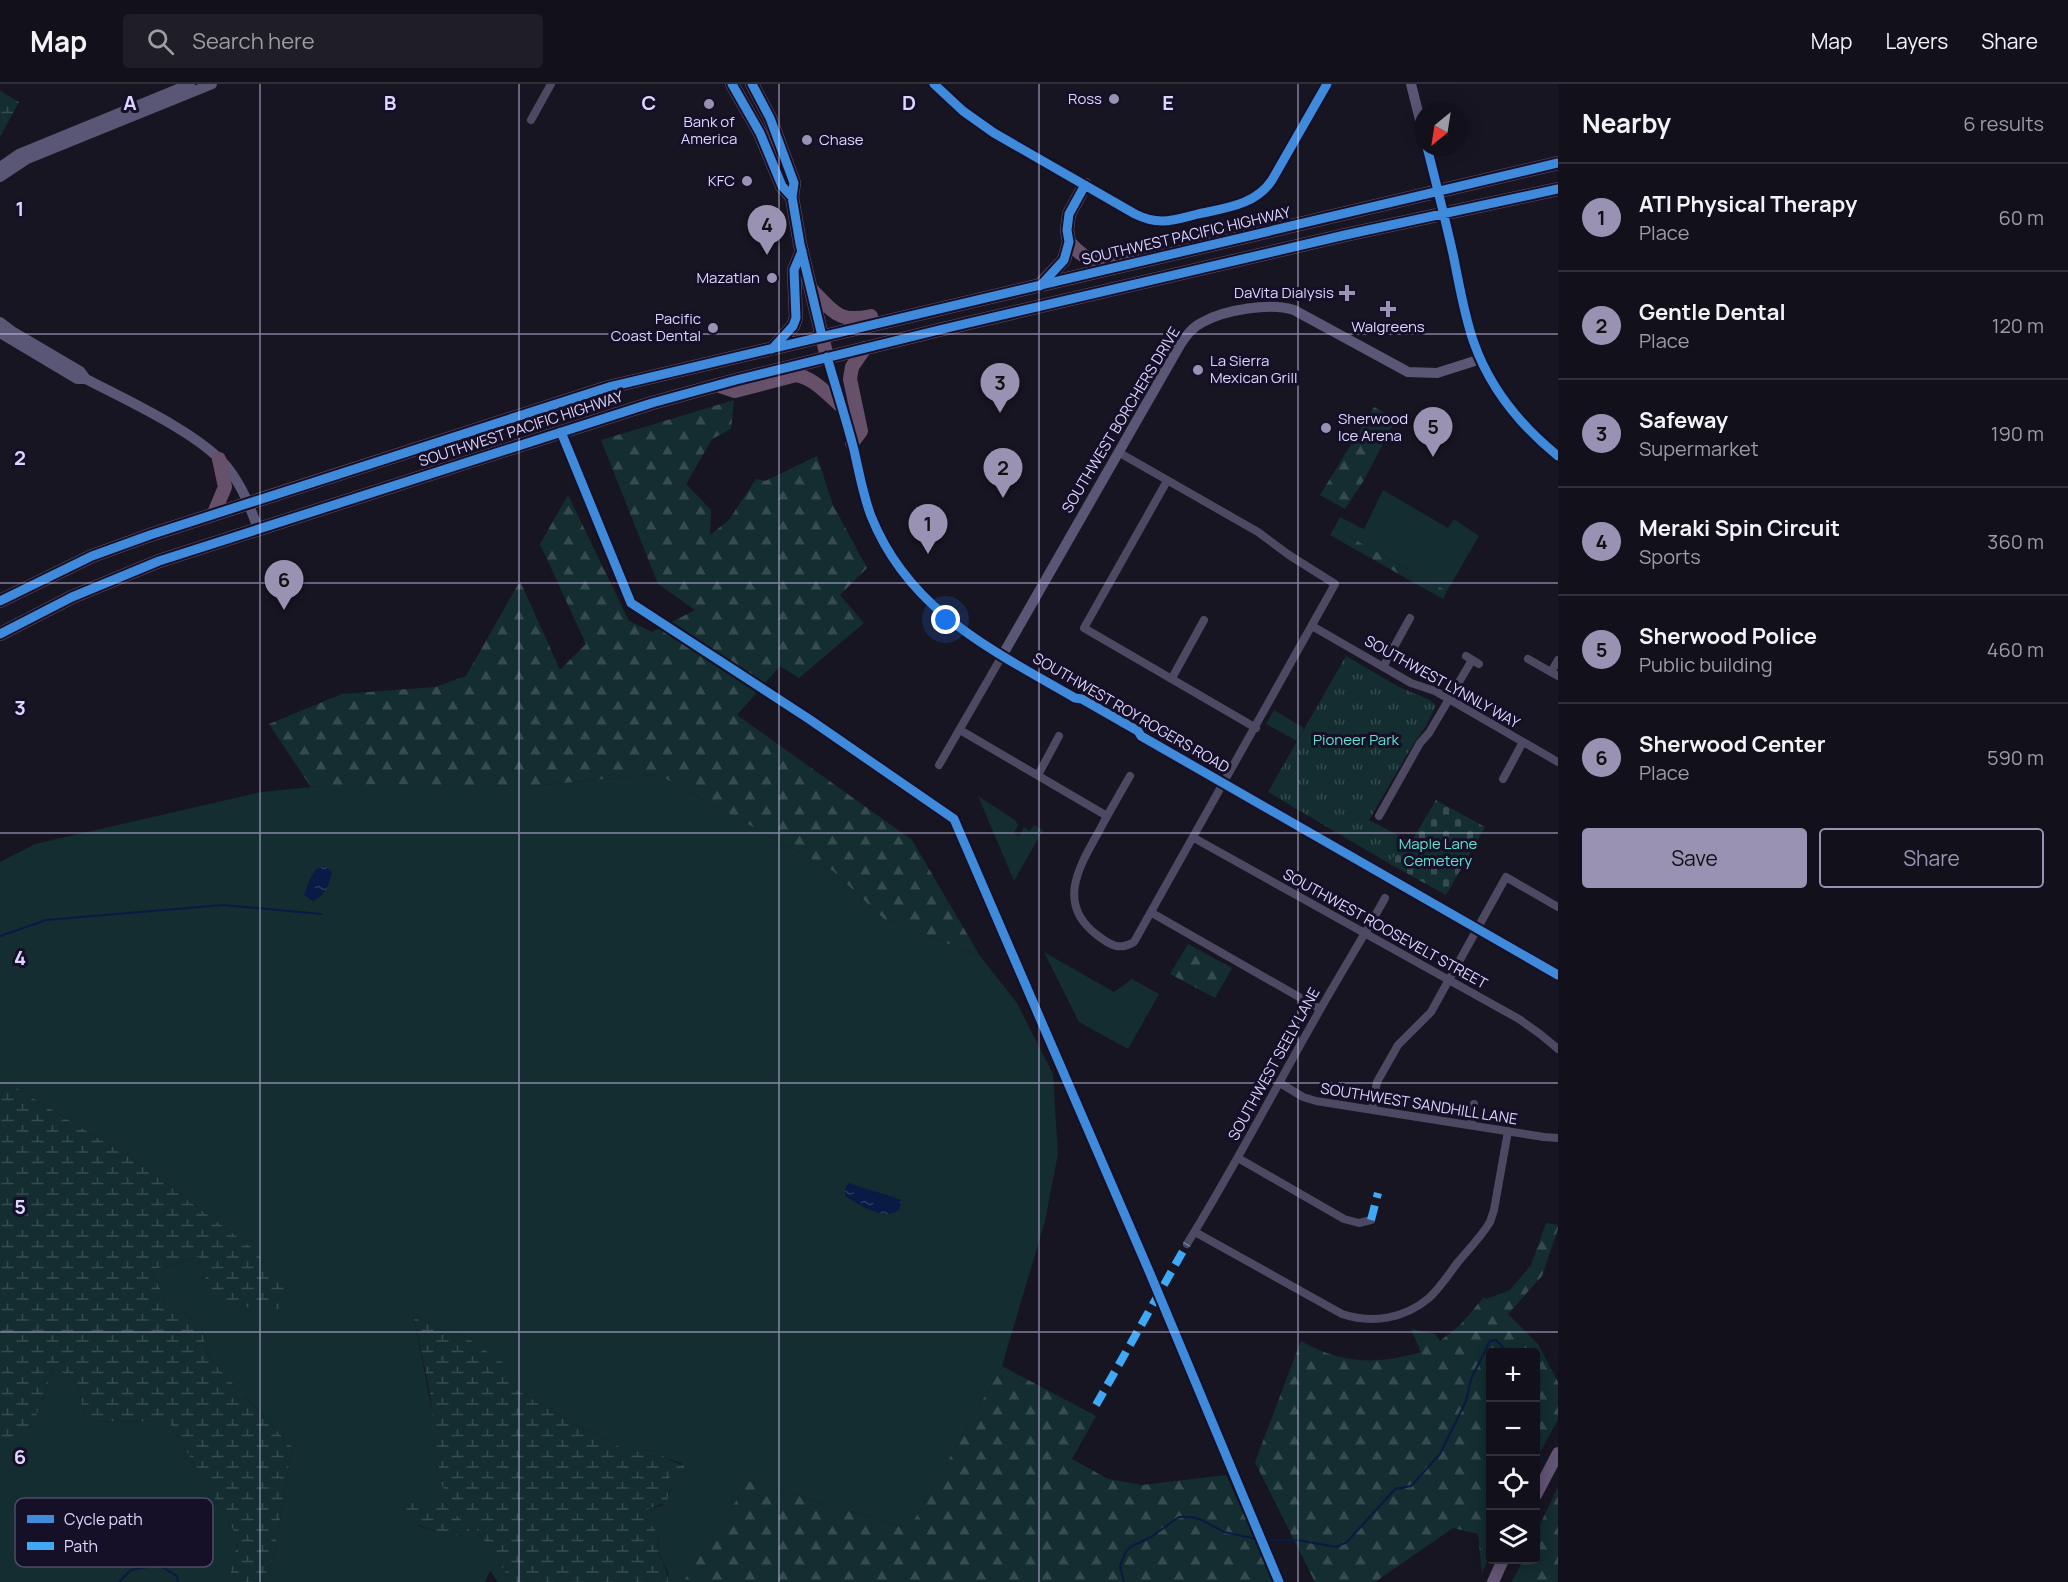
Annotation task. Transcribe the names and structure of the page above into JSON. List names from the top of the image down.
{
  "streets": {
    "highway": ["SOUTHWEST PACIFIC HIGHWAY"],
    "main road": ["SOUTHWEST ROY ROGERS ROAD"],
    "street": [
      "SOUTHWEST BORCHERS DRIVE",
      "SOUTHWEST LYNNLY WAY",
      "SOUTHWEST ROOSEVELT STREET",
      "SOUTHWEST SEELY LANE",
      "SOUTHWEST SANDHILL LANE"
    ]
  },
  "crossings": [
    ["SOUTHWEST PACIFIC HIGHWAY", "SOUTHWEST ROY ROGERS ROAD"],
    ["SOUTHWEST BORCHERS DRIVE", "SOUTHWEST ROY ROGERS ROAD"],
    ["SOUTHWEST ROOSEVELT STREET", "SOUTHWEST SEELY LANE"],
    ["SOUTHWEST SEELY LANE", "SOUTHWEST SANDHILL LANE"]
  ],
  "parks": ["Pioneer Park", "Maple Lane Cemetery"],
  "places": {
    "other": [
      "Ross",
      "Bank of America",
      "Chase",
      "KFC",
      "Mazatlan",
      "Pacific Coast Dental",
      "La Sierra Mexican Grill",
      "Sherwood Ice Arena"
    ],
    "health": ["DaVita Dialysis", "Walgreens"]
  },
  "legend": ["Cycle path", "Path"],
  "north": "bottom left",
  "page": {
    "header": "Map",
    "search": "Search here",
    "nav": ["Map", "Layers", "Share"],
    "heading": ["Nearby", "6 results"],
    "list": [
      {
        "mark": "1",
        "name": "ATI Physical Therapy",
        "note": "Place",
        "value": "60 m"
      },
      {
        "mark": "2",
        "name": "Gentle Dental",
        "note": "Place",
        "value": "120 m"
      },
      {
        "mark": "3",
        "name": "Safeway",
        "note": "Supermarket",
        "value": "190 m"
      },
      {
        "mark": "4",
        "name": "Meraki Spin Circuit",
        "note": "Sports",
        "value": "360 m"
      },
      {
        "mark": "5",
        "name": "Sherwood Police",
        "note": "Public building",
        "value": "460 m"
      },
      {
        "mark": "6",
        "name": "Sherwood Center",
        "note": "Place",
        "value": "590 m"
      }
    ],
    "pins": [
      "4",
      "3",
      "5",
      "2",
      "1",
      "6"
    ],
    "buttons": ["Save", "Share"],
    "map_buttons": ["+", "−"]
  },
  "grid": {
    "columns": [
      "A",
      "B",
      "C",
      "D",
      "E"
    ],
    "rows": [
      "1",
      "2",
      "3",
      "4",
      "5",
      "6"
    ]
  }
}
